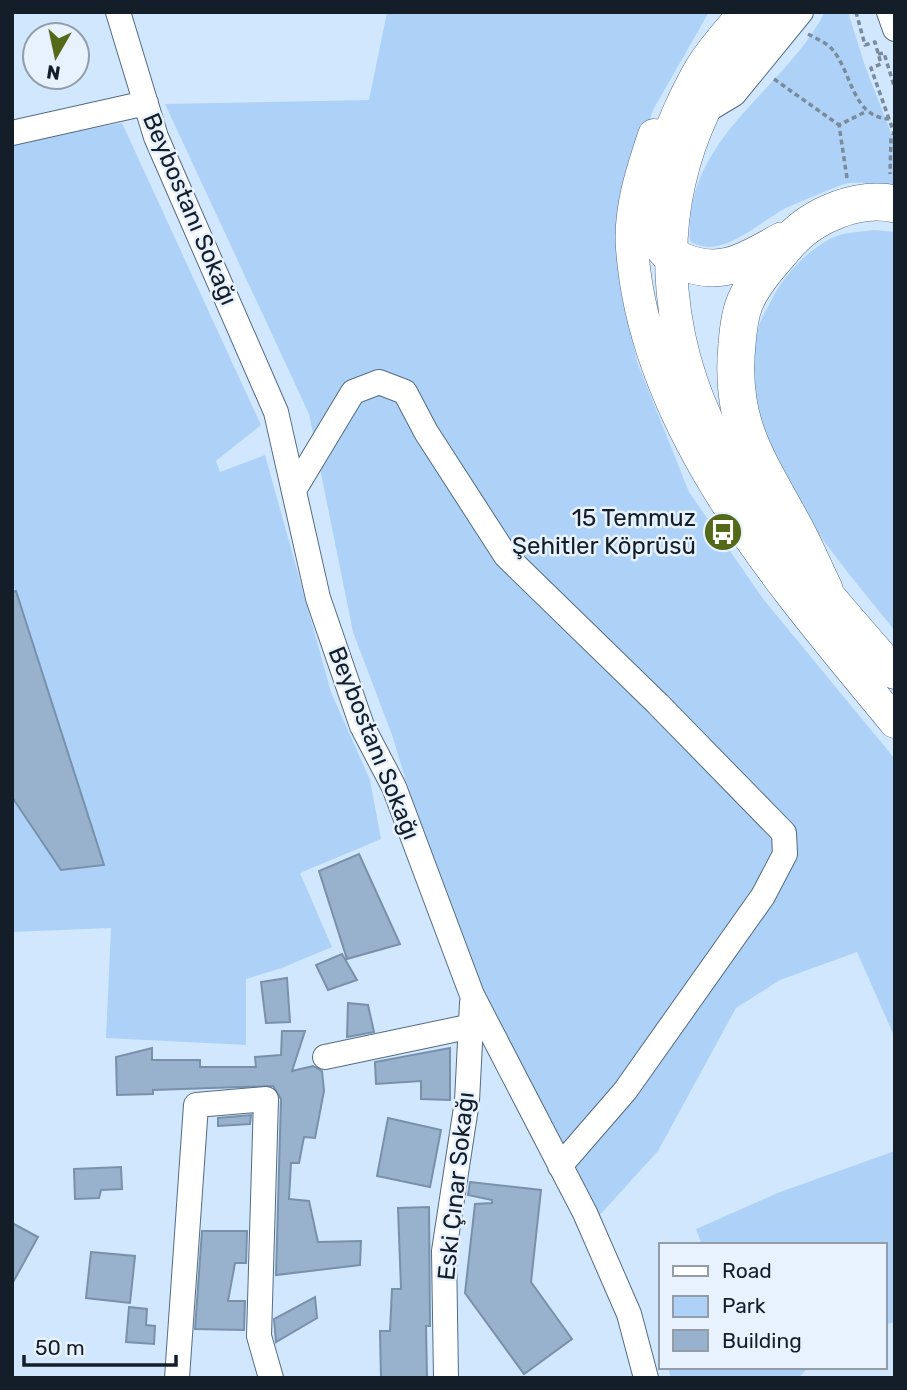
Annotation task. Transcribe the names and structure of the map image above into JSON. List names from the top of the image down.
{
  "streets": {
    "street": ["Beybostanı Sokağı", "Eski Çınar Sokağı"]
  },
  "crossings": [
    ["Beybostanı Sokağı", "Eski Çınar Sokağı"]
  ],
  "places": {
    "bus stop": ["15 Temmuz Şehitler Köprüsü"]
  },
  "legend": ["Road", "Park", "Building"],
  "scale_bar": "50 m",
  "north": "bottom"
}
